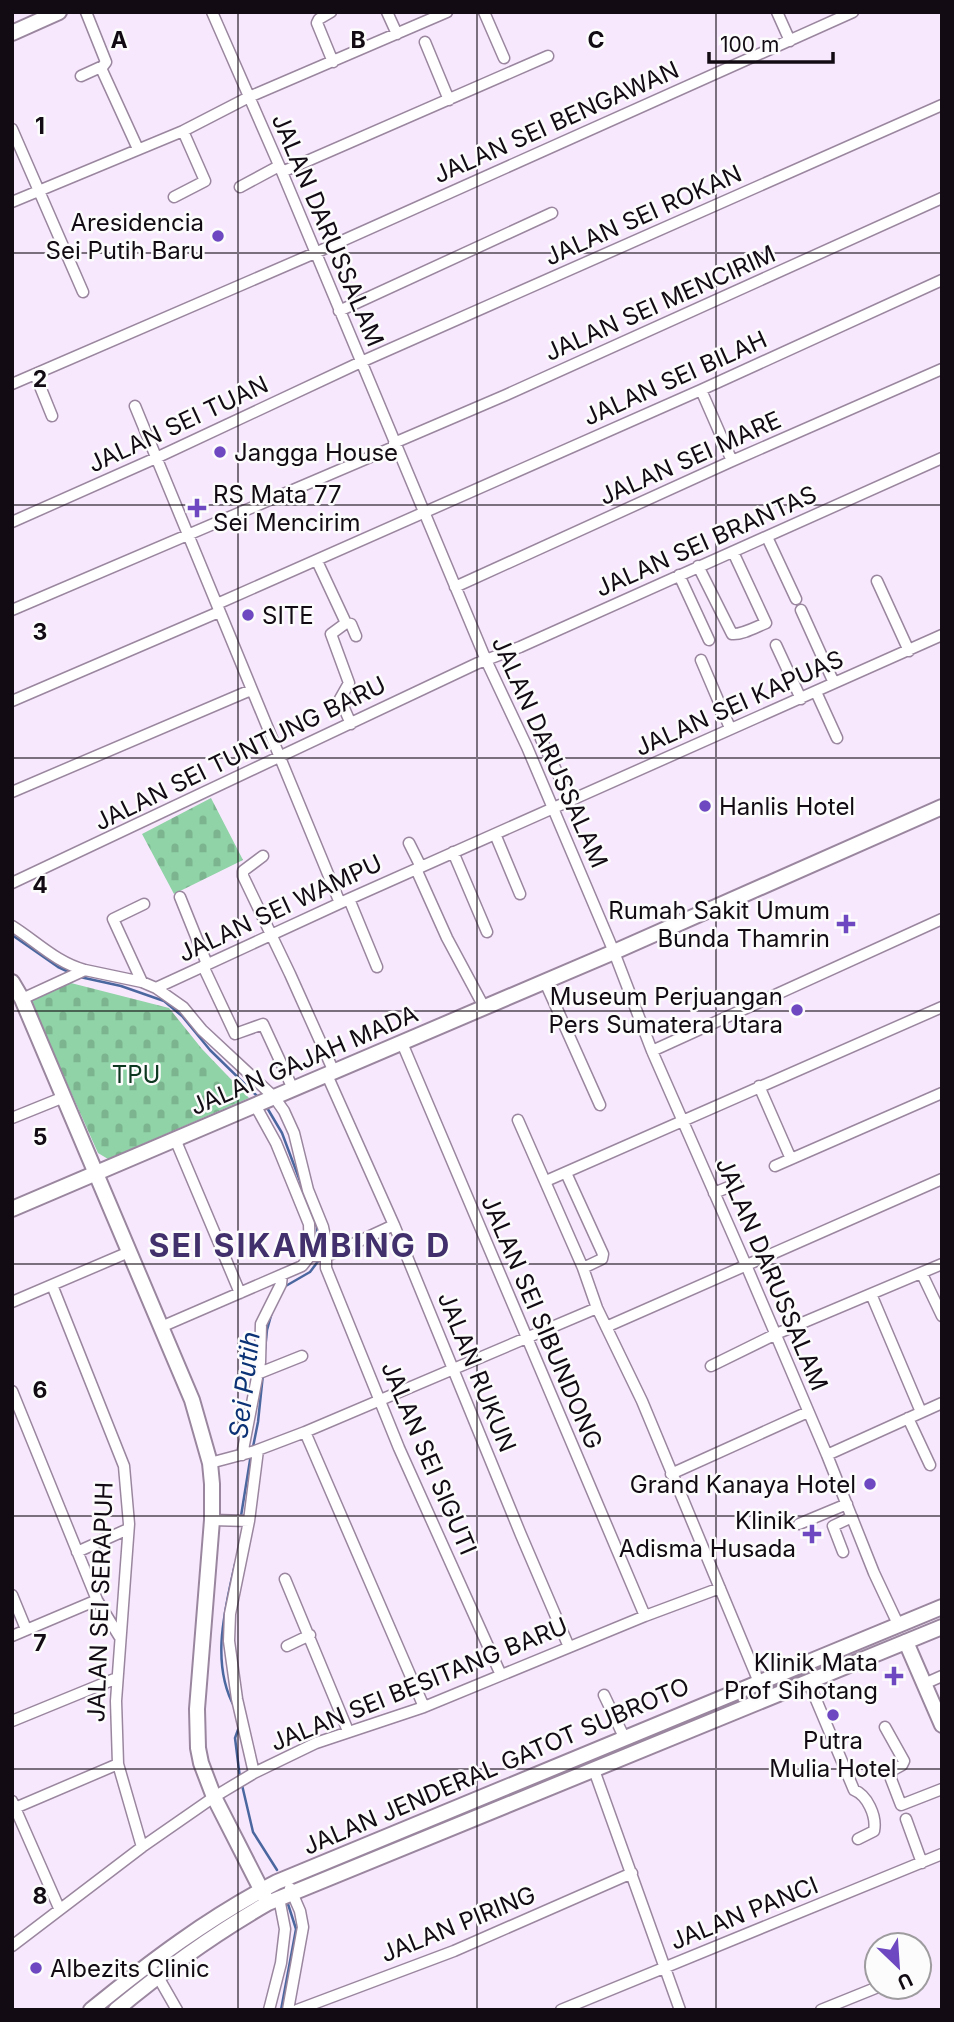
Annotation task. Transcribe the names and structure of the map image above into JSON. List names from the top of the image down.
{
  "streets": {
    "street": [
      "JALAN SEI BENGAWAN",
      "JALAN SEI ROKAN",
      "JALAN DARUSSALAM",
      "JALAN SEI MENCIRIM",
      "JALAN SEI BILAH",
      "JALAN SEI TUAN",
      "JALAN SEI MARE",
      "JALAN SEI BRANTAS",
      "JALAN SEI KAPUAS",
      "JALAN SEI TUNTUNG BARU",
      "JALAN SEI WAMPU",
      "JALAN GAJAH MADA",
      "JALAN SEI SIBUNDONG",
      "JALAN RUKUN",
      "JALAN SEI SIGUTI",
      "JALAN SEI SERAPUH",
      "JALAN SEI BESITANG BARU",
      "JALAN JENDERAL GATOT SUBROTO",
      "JALAN PANCI",
      "JALAN PIRING"
    ]
  },
  "crossings": [
    ["JALAN SEI BENGAWAN", "JALAN DARUSSALAM"],
    ["JALAN SEI ROKAN", "JALAN DARUSSALAM"],
    ["JALAN SEI ROKAN", "JALAN SEI TUAN"],
    ["JALAN DARUSSALAM", "JALAN SEI MENCIRIM"],
    ["JALAN DARUSSALAM", "JALAN SEI BILAH"],
    ["JALAN DARUSSALAM", "JALAN SEI TUAN"],
    ["JALAN DARUSSALAM", "JALAN SEI MARE"],
    ["JALAN DARUSSALAM", "JALAN SEI BRANTAS"],
    ["JALAN DARUSSALAM", "JALAN SEI KAPUAS"],
    ["JALAN DARUSSALAM", "JALAN SEI TUNTUNG BARU"],
    ["JALAN DARUSSALAM", "JALAN SEI WAMPU"],
    ["JALAN DARUSSALAM", "JALAN GAJAH MADA"],
    ["JALAN DARUSSALAM", "JALAN JENDERAL GATOT SUBROTO"],
    ["JALAN SEI BRANTAS", "JALAN SEI TUNTUNG BARU"],
    ["JALAN SEI KAPUAS", "JALAN SEI WAMPU"],
    ["JALAN SEI WAMPU", "JALAN RUKUN"],
    ["JALAN GAJAH MADA", "JALAN SEI SIBUNDONG"],
    ["JALAN GAJAH MADA", "JALAN RUKUN"],
    ["JALAN SEI SIBUNDONG", "JALAN SEI BESITANG BARU"],
    ["JALAN RUKUN", "JALAN SEI BESITANG BARU"],
    ["JALAN SEI SIGUTI", "JALAN SEI BESITANG BARU"],
    ["JALAN SEI SERAPUH", "JALAN SEI BESITANG BARU"]
  ],
  "districts": ["SEI SIKAMBING D"],
  "water": ["Sei Putih"],
  "parks": ["TPU"],
  "places": {
    "other": [
      "Aresidencia Sei Putih Baru",
      "Jangga House",
      "SITE",
      "Hanlis Hotel",
      "Museum Perjuangan Pers Sumatera Utara",
      "Grand Kanaya Hotel",
      "Putra Mulia Hotel",
      "Albezits Clinic"
    ],
    "health": [
      "RS Mata 77 Sei Mencirim",
      "Rumah Sakit Umum Bunda Thamrin",
      "Klinik Adisma Husada",
      "Klinik Mata Prof Sihotang"
    ]
  },
  "scale_bar": "100 m",
  "north": "bottom right",
  "grid": {
    "columns": ["A", "B", "C"],
    "rows": [
      "1",
      "2",
      "3",
      "4",
      "5",
      "6",
      "7",
      "8"
    ]
  }
}
